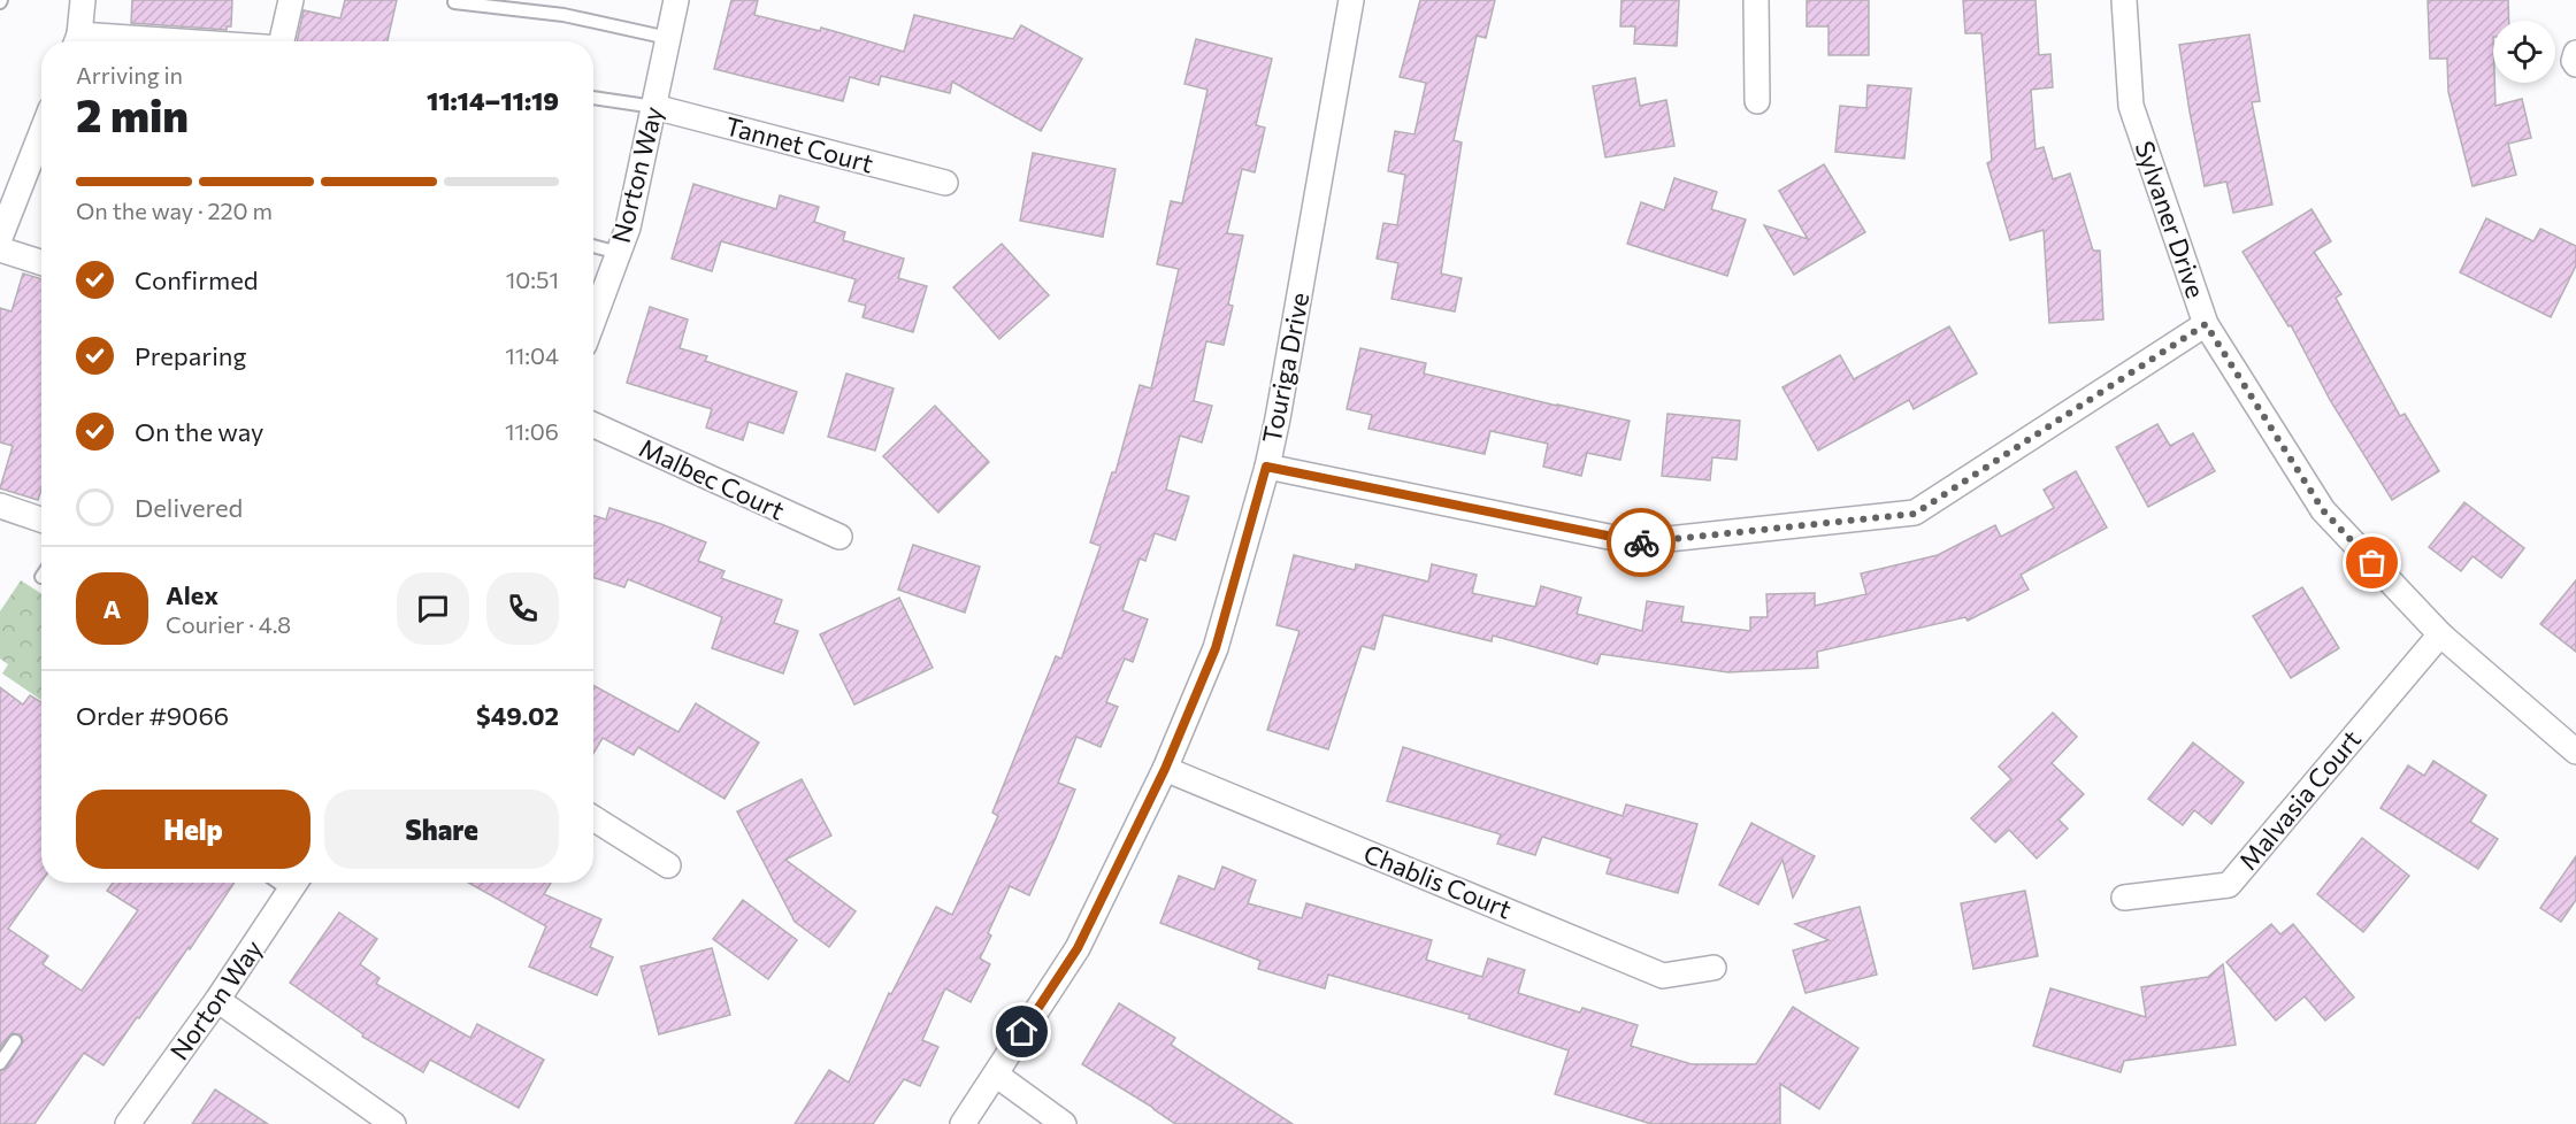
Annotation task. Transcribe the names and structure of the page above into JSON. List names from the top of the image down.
{
  "streets": {
    "street": [
      "Tannet Court",
      "Norton Way",
      "Sylvaner Drive",
      "Touriga Drive",
      "Malbec Court",
      "Malvasia Court",
      "Chablis Court"
    ]
  },
  "crossings": [
    ["Tannet Court", "Norton Way"],
    ["Sylvaner Drive", "Malvasia Court"],
    ["Touriga Drive", "Chablis Court"]
  ],
  "page": {
    "heading": ["2 min", "Arriving in", "11:14–11:19"],
    "panel": [
      "Alex",
      "Courier · 4.8",
      "Order #9066",
      "$49.02"
    ],
    "bar": "On the way · 220 m",
    "list": [
      ["Confirmed", "10:51"],
      ["Preparing", "11:04"],
      ["On the way", "11:06"],
      "Delivered"
    ],
    "round": "A",
    "buttons": ["Help", "Share"]
  }
}
